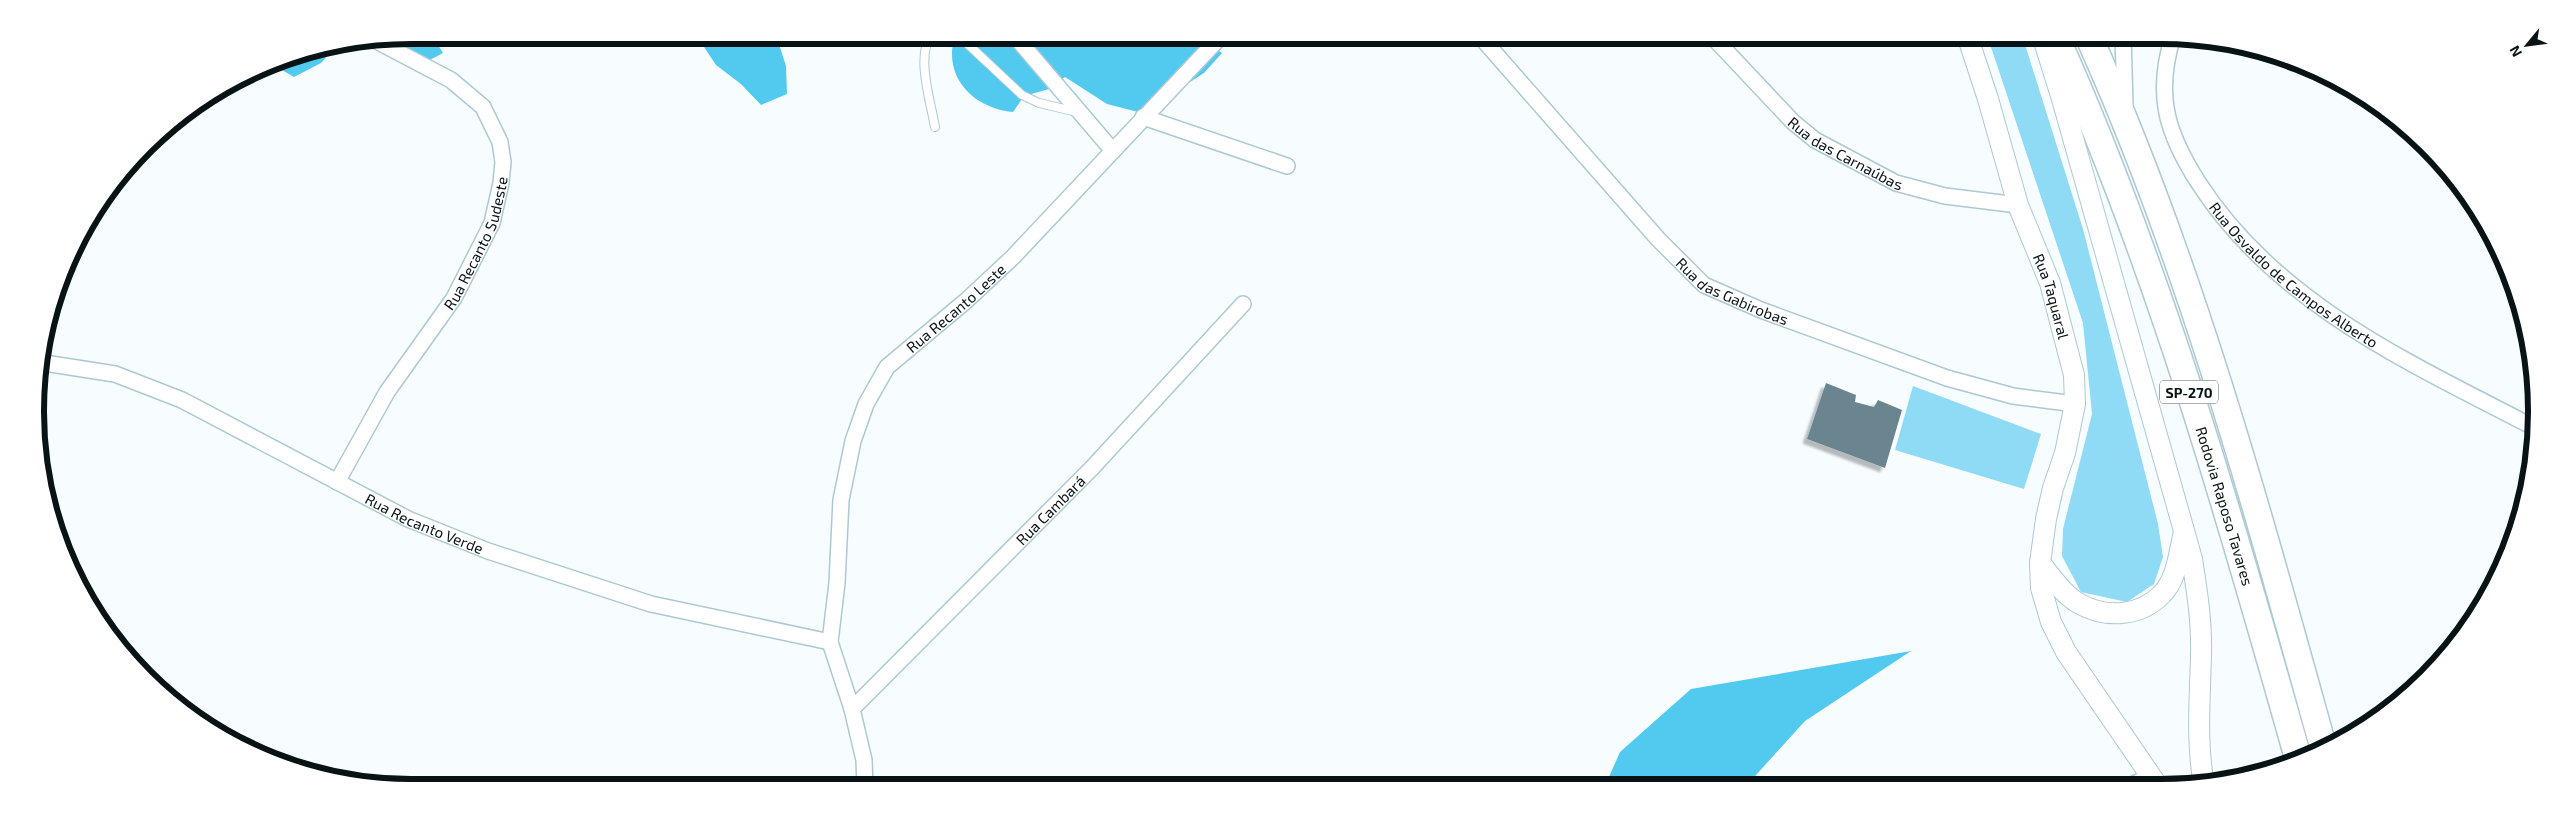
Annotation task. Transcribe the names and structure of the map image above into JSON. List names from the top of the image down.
{
  "streets": {
    "highway": ["SP-270", "Rodovia Raposo Tavares"],
    "main road": ["Rua Taquaral"],
    "street": [
      "Rua das Carnaúbas",
      "Rua Recanto Sudeste",
      "Rua Osvaldo de Campos Alberto",
      "Rua das Gabirobas",
      "Rua Recanto Leste",
      "Rua Cambará",
      "Rua Recanto Verde"
    ]
  },
  "crossings": [
    ["Rua das Carnaúbas", "Rua Taquaral"],
    ["Rua Recanto Sudeste", "Rua Recanto Verde"],
    ["Rua das Gabirobas", "Rua Taquaral"],
    ["Rua Recanto Leste", "Rua Recanto Verde"]
  ],
  "north": "bottom left"
}
